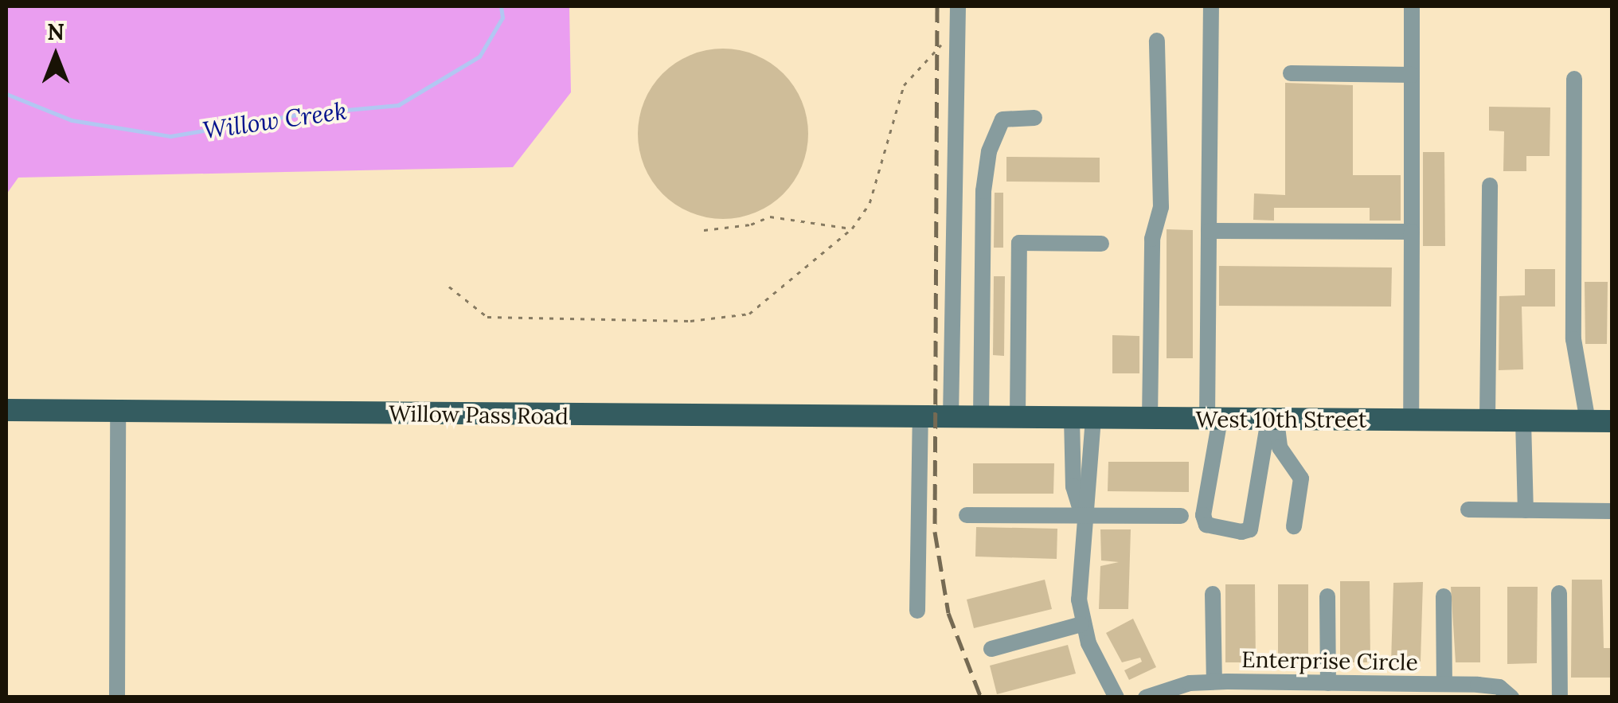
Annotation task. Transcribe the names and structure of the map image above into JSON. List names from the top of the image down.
{
  "streets": {
    "main road": ["Willow Pass Road", "West 10th Street"],
    "street": ["Enterprise Circle"]
  },
  "crossings": [
    ["Willow Pass Road", "West 10th Street"]
  ],
  "water": ["Willow Creek"],
  "north": "top"
}
